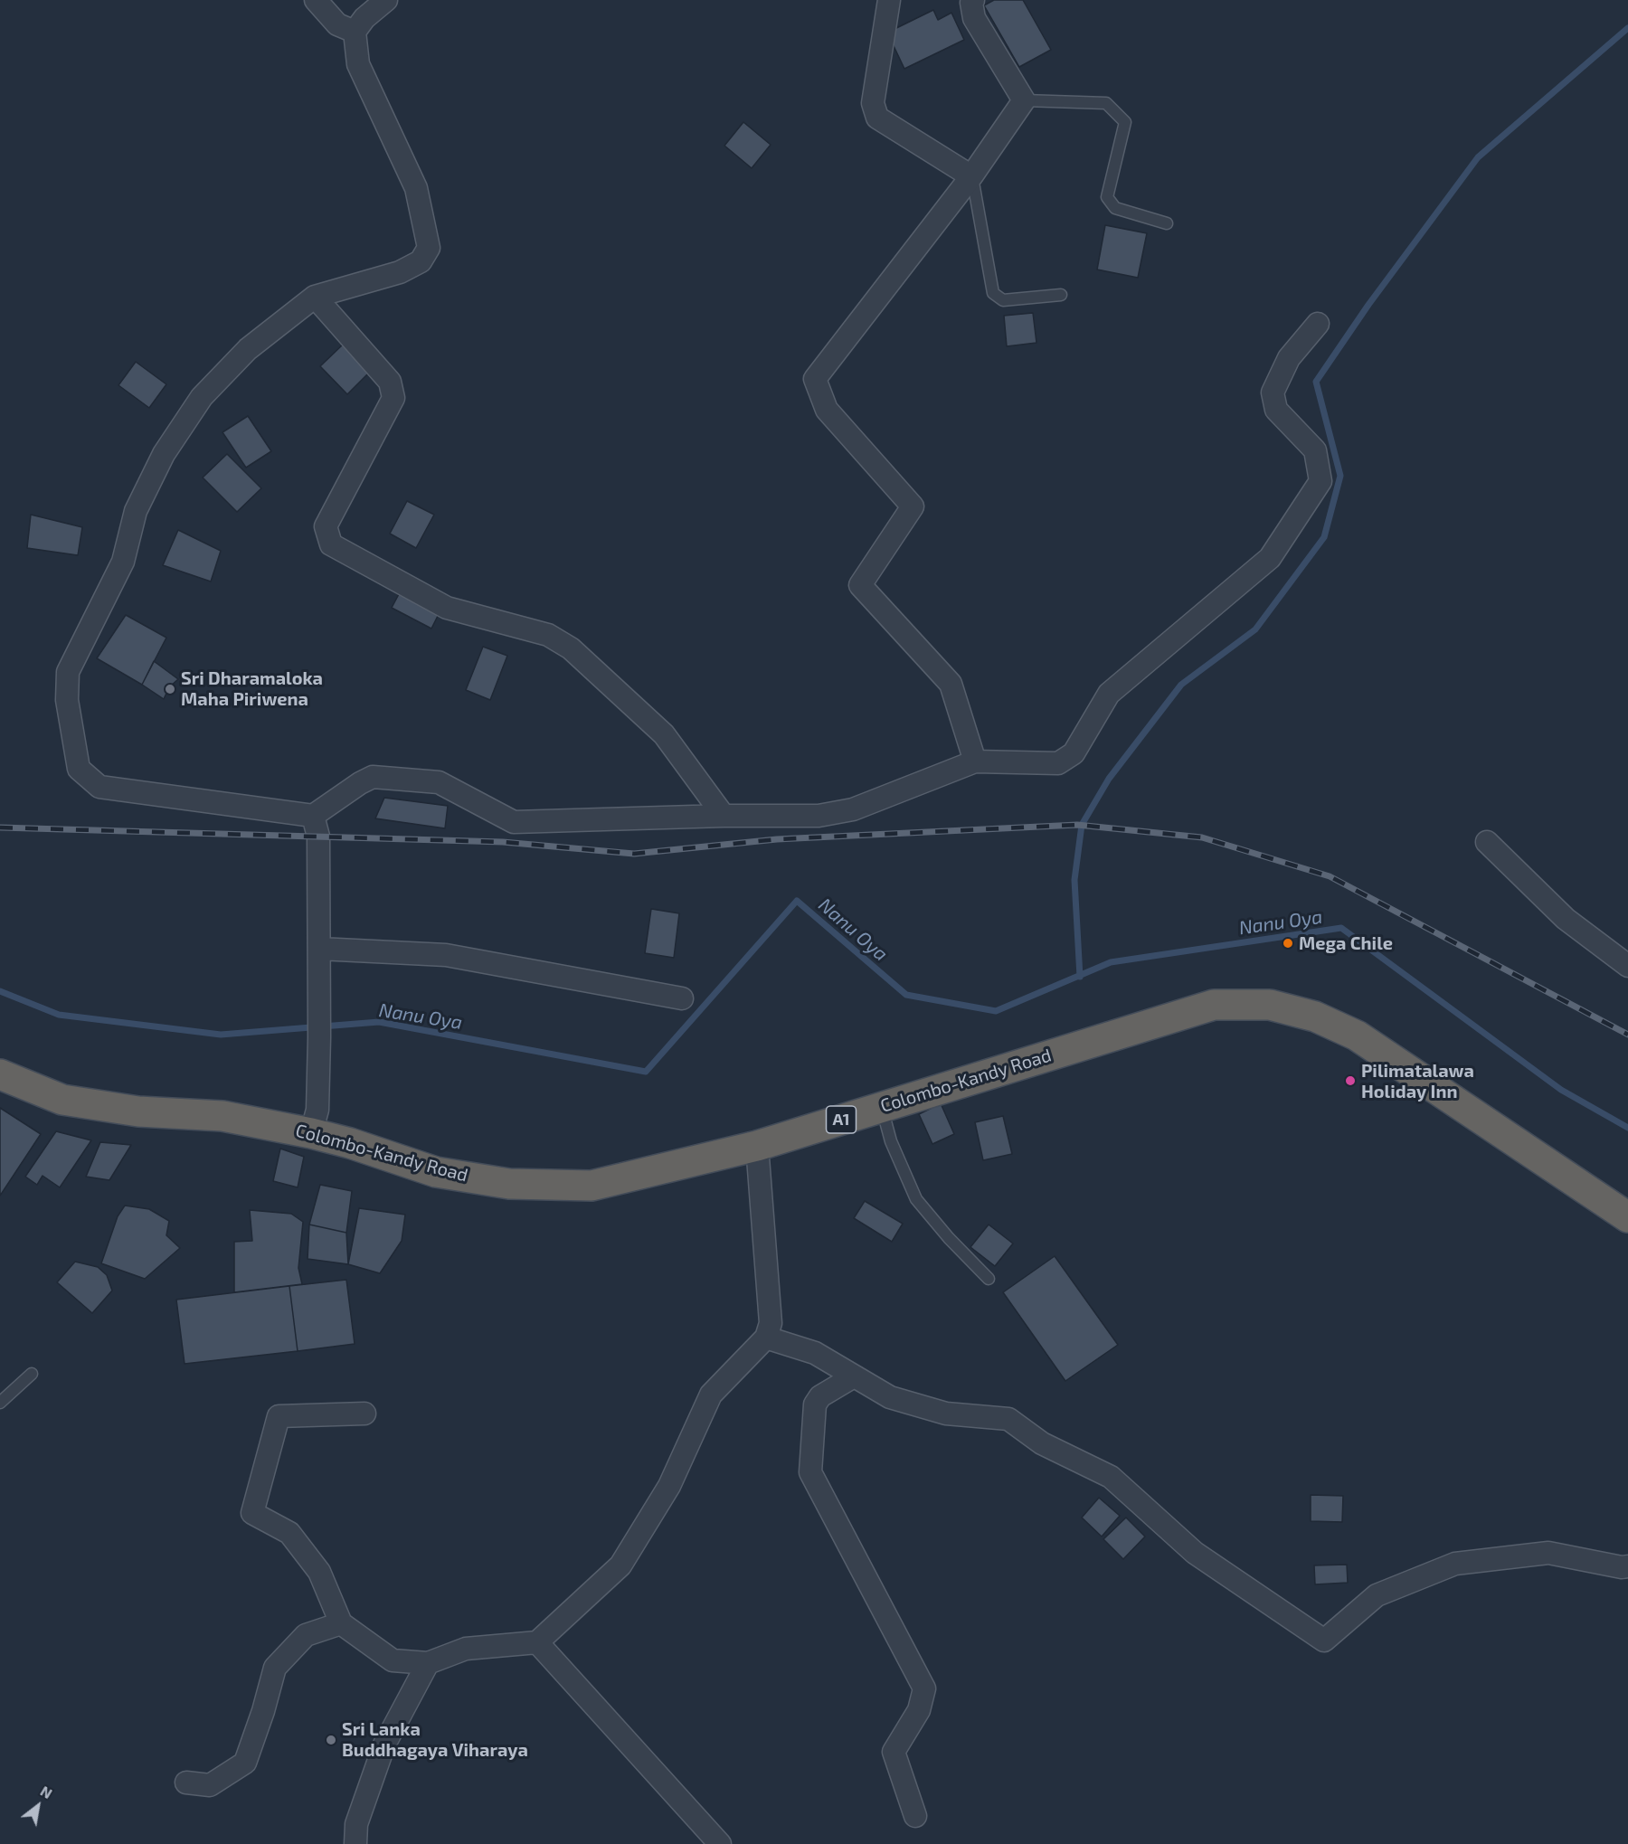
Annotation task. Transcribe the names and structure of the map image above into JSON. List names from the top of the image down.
{
  "streets": {
    "highway": ["Colombo-Kandy Road", "A1"]
  },
  "water": ["Nanu Oya"],
  "places": [
    "Sri Dharamaloka Maha Piriwena",
    "Mega Chile",
    "Pilimatalawa Holiday Inn",
    "Sri Lanka Buddhagaya Viharaya"
  ],
  "north": "top right"
}
